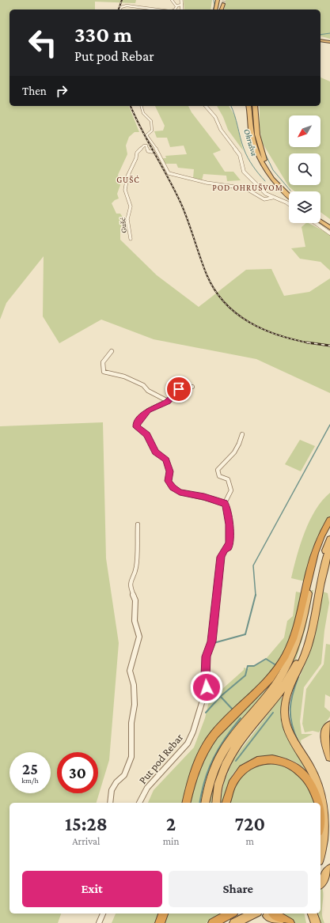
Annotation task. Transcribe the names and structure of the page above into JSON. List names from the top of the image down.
{
  "streets": {
    "street": ["Gušć", "Put pod Rebar"]
  },
  "districts": ["GUŠĆ", "POD OHRUŠVOM"],
  "water": ["Ohrušva"],
  "north": "bottom left",
  "page": {
    "turn": ["330 m", "Put pod Rebar"],
    "then": "Then",
    "speed": "25 km/h",
    "limit": "30",
    "eta": [
      "15:28",
      "Arrival",
      "2",
      "min",
      "720",
      "m"
    ],
    "buttons": ["Exit", "Share"]
  }
}
